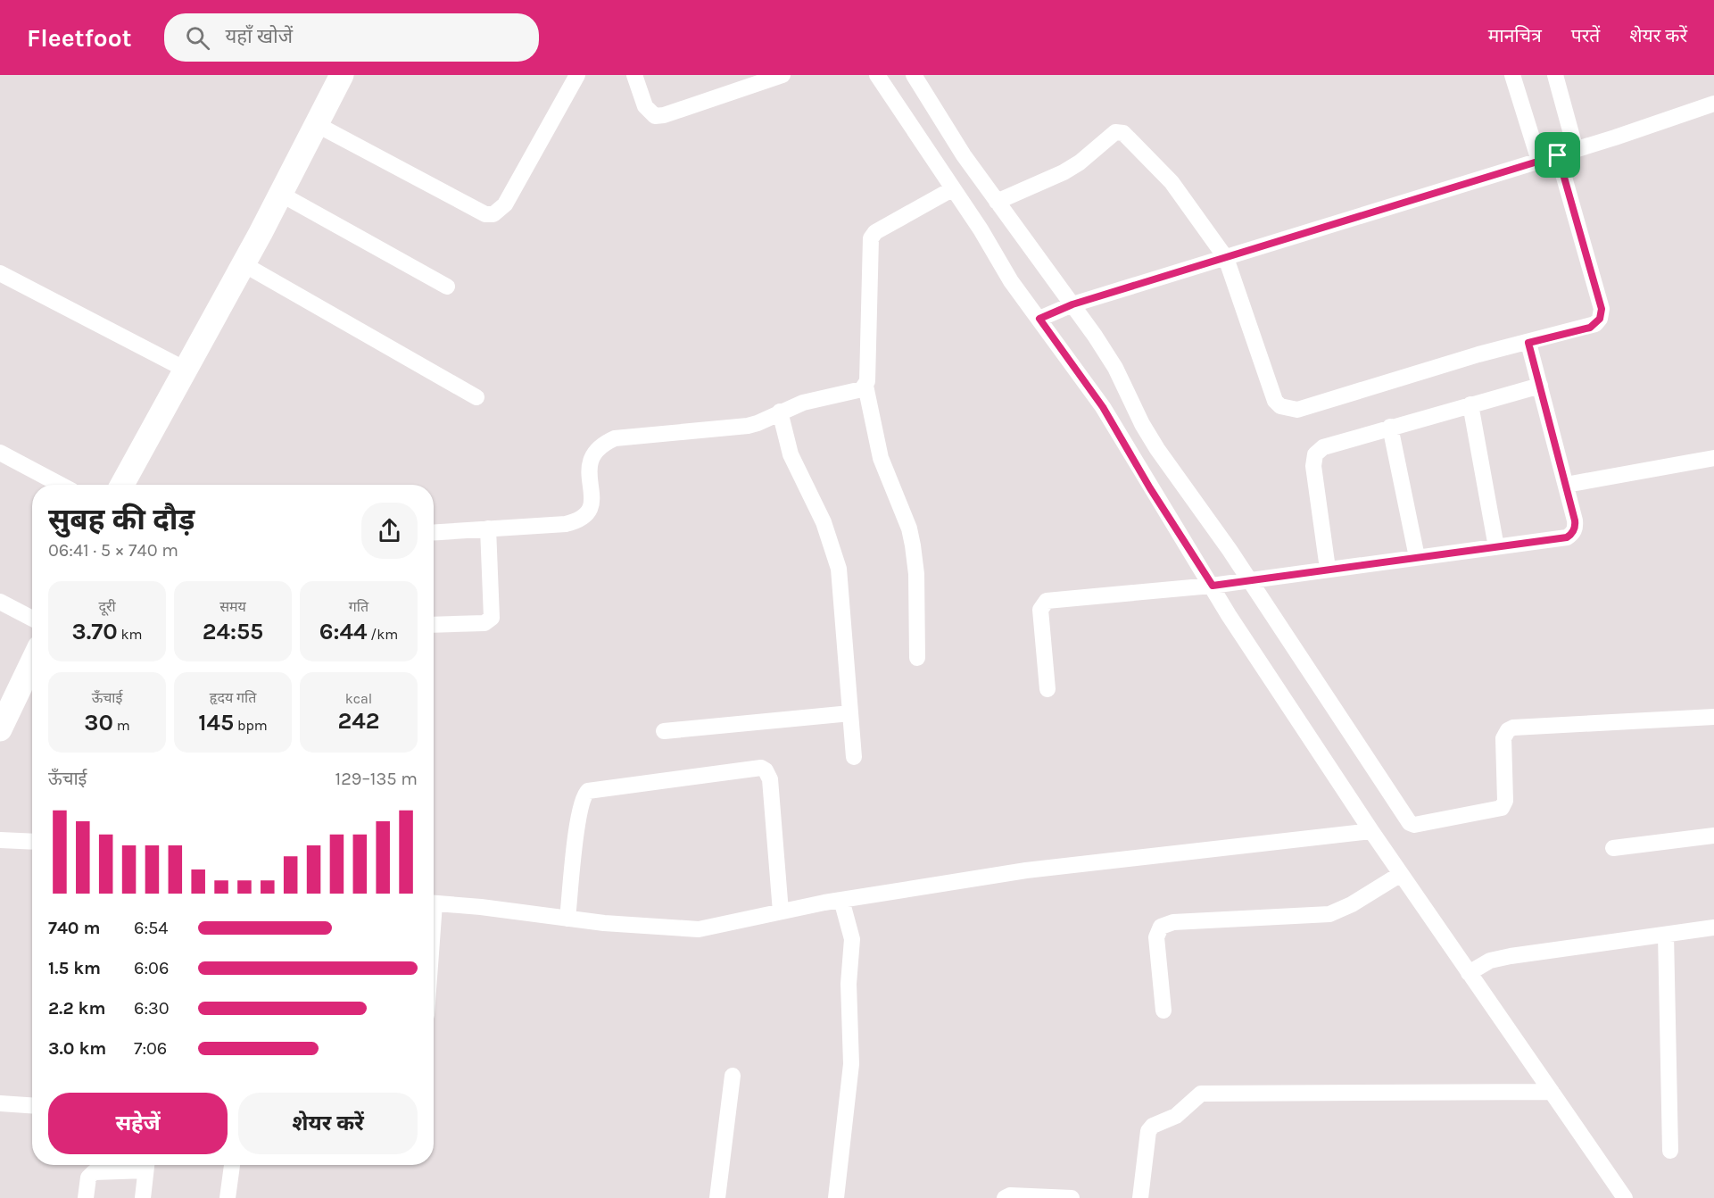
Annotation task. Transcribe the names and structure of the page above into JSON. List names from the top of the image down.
{
  "page": {
    "header": "Fleetfoot",
    "search": "यहाँ खोजें",
    "nav": ["मानचित्र", "परतें", "शेयर करें"],
    "heading": ["सुबह की दौड़", "06:41 · 5 × 740 m"],
    "stats": [
      ["दूरी", "3.70 km"],
      ["समय", "24:55"],
      ["गति", "6:44 /km"],
      ["ऊँचाई", "30 m"],
      ["हृदय गति", "145 bpm"],
      ["kcal", "242"]
    ],
    "chart": ["ऊँचाई", "129–135 m"],
    "list": [
      {
        "name": "740 m",
        "note": "6:54"
      },
      {
        "name": "1.5 km",
        "note": "6:06"
      },
      {
        "name": "2.2 km",
        "note": "6:30"
      },
      {
        "name": "3.0 km",
        "note": "7:06"
      }
    ],
    "buttons": ["सहेजें", "शेयर करें"]
  }
}
